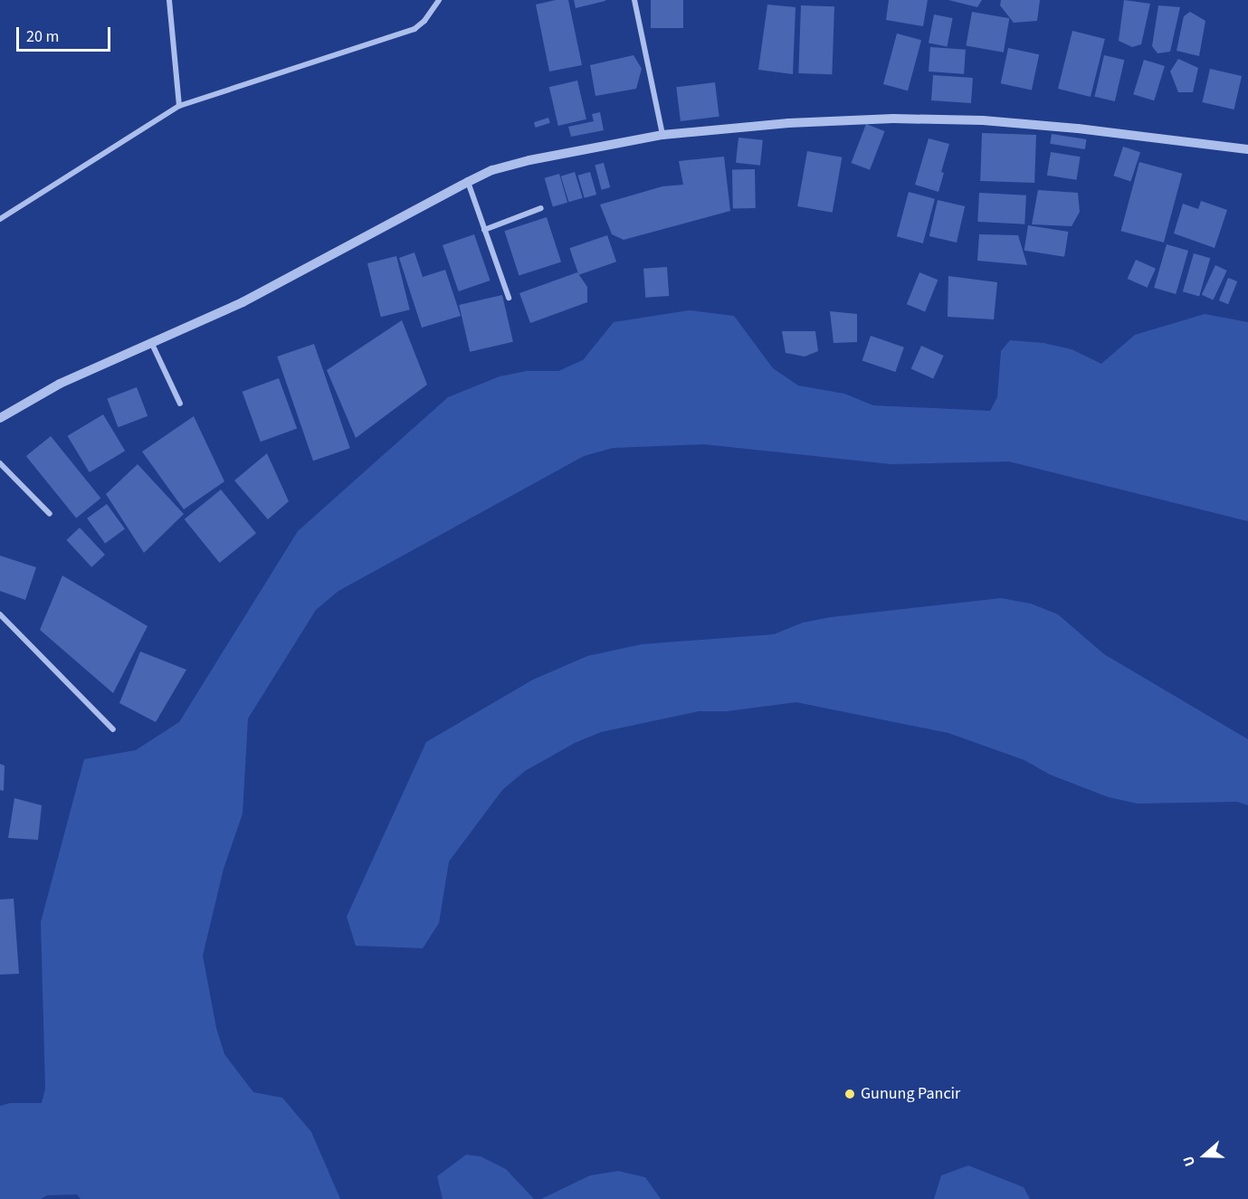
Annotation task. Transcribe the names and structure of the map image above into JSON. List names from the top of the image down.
{
  "places": ["Gunung Pancir"],
  "scale_bar": "20 m",
  "north": "left"
}
